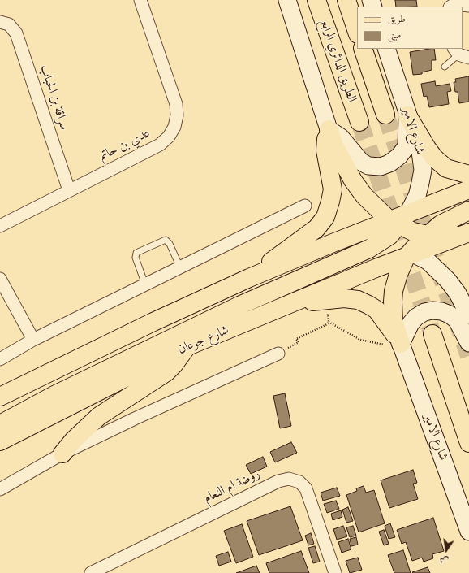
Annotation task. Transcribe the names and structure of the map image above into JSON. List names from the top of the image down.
{
  "streets": {
    "main road": ["الطريق الدائري الرابع", "شارع الامير", "شارع جوعان"],
    "street": ["سراقة بن الحباب", "عدي بن حاتم", "روضة ام النعام"]
  },
  "crossings": [
    ["سراقة بن الحباب", "عدي بن حاتم"]
  ],
  "legend": ["طريق", "مبنى"],
  "north": "bottom"
}
